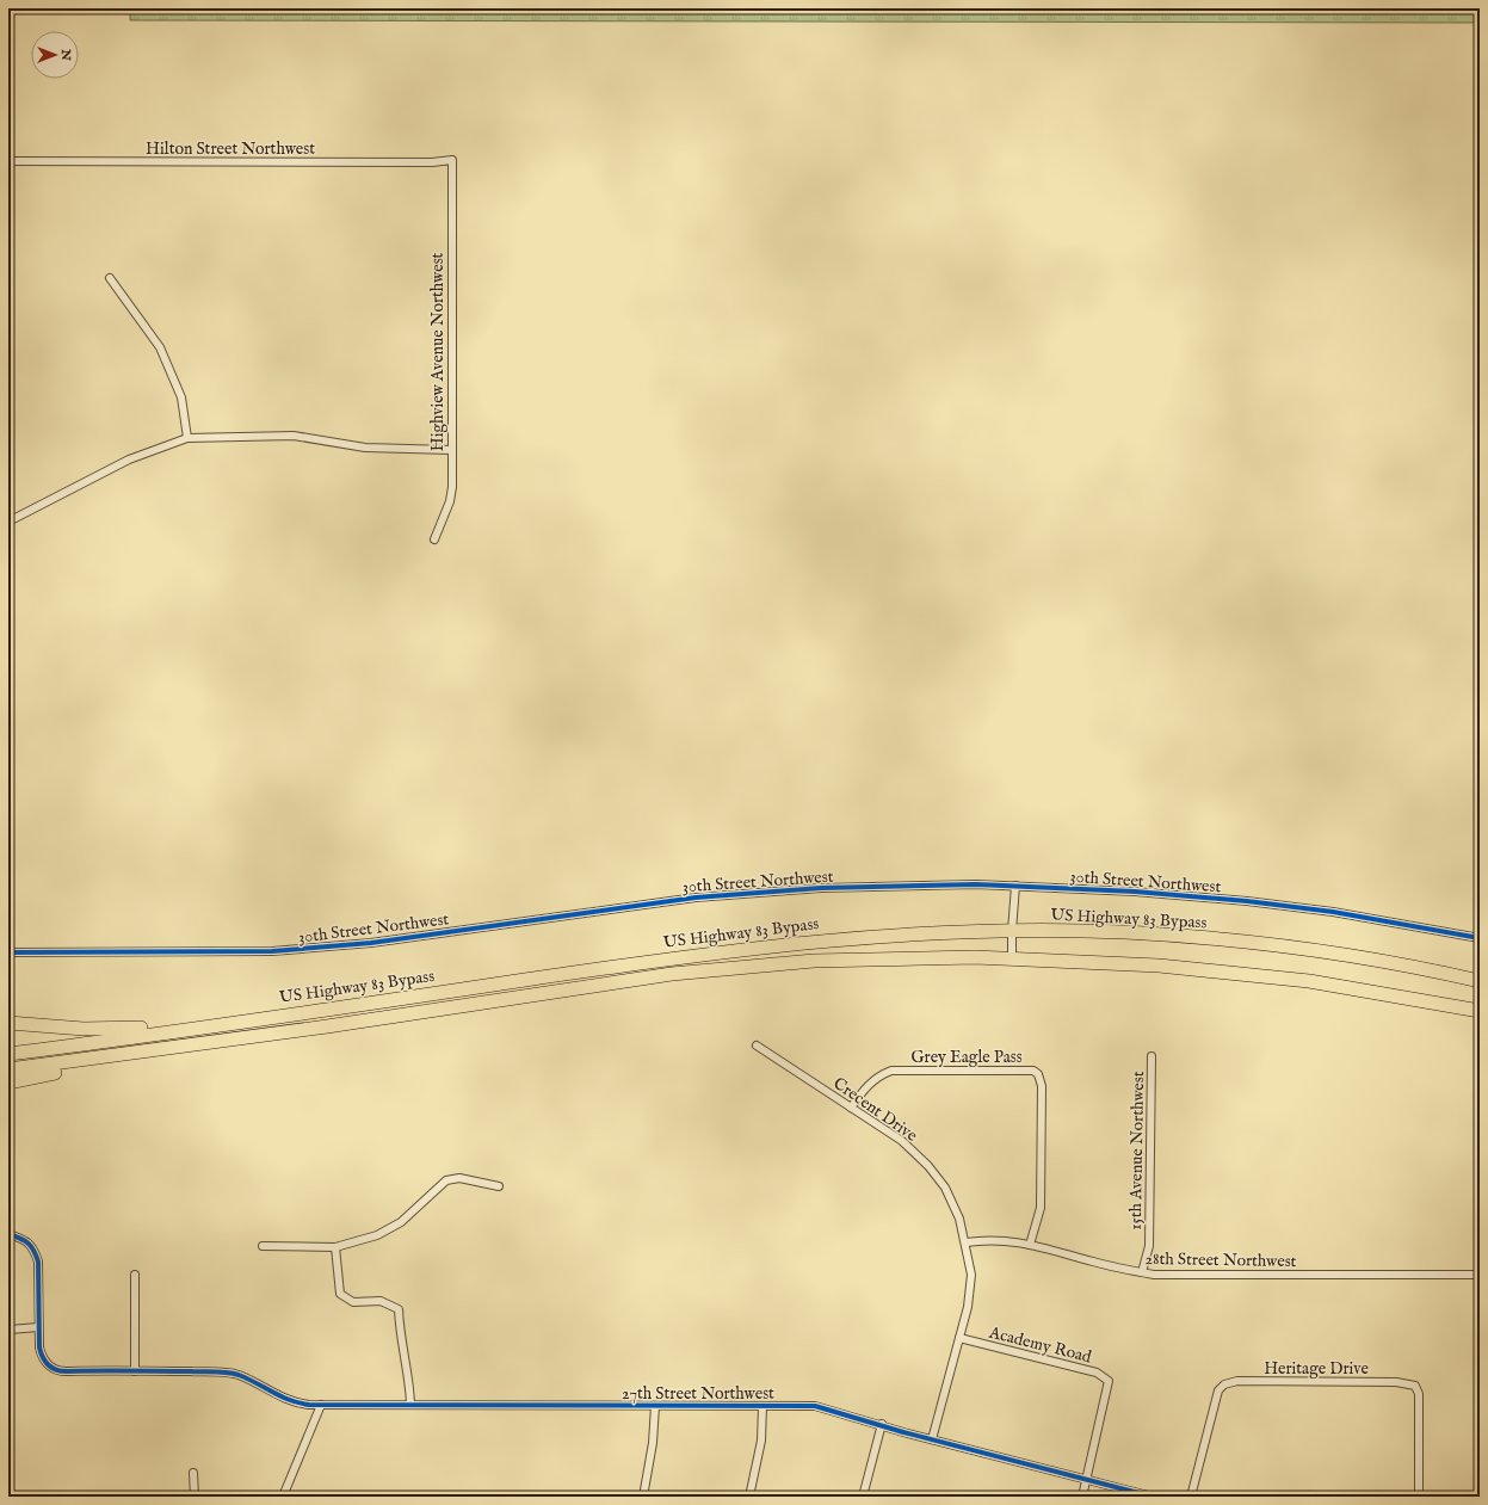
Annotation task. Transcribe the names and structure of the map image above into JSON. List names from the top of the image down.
{
  "streets": {
    "highway": ["US Highway 83 Bypass"],
    "street": [
      "Hilton Street Northwest",
      "Highview Avenue Northwest",
      "30th Street Northwest",
      "Grey Eagle Pass",
      "Crecent Drive",
      "15th Avenue Northwest",
      "28th Street Northwest",
      "Academy Road",
      "Heritage Drive",
      "27th Street Northwest"
    ]
  },
  "crossings": [
    ["Hilton Street Northwest", "Highview Avenue Northwest"],
    ["Grey Eagle Pass", "Crecent Drive"],
    ["Grey Eagle Pass", "28th Street Northwest"],
    ["Crecent Drive", "28th Street Northwest"],
    ["Crecent Drive", "Academy Road"],
    ["Crecent Drive", "27th Street Northwest"],
    ["15th Avenue Northwest", "28th Street Northwest"],
    ["Academy Road", "27th Street Northwest"]
  ],
  "north": "right"
}
